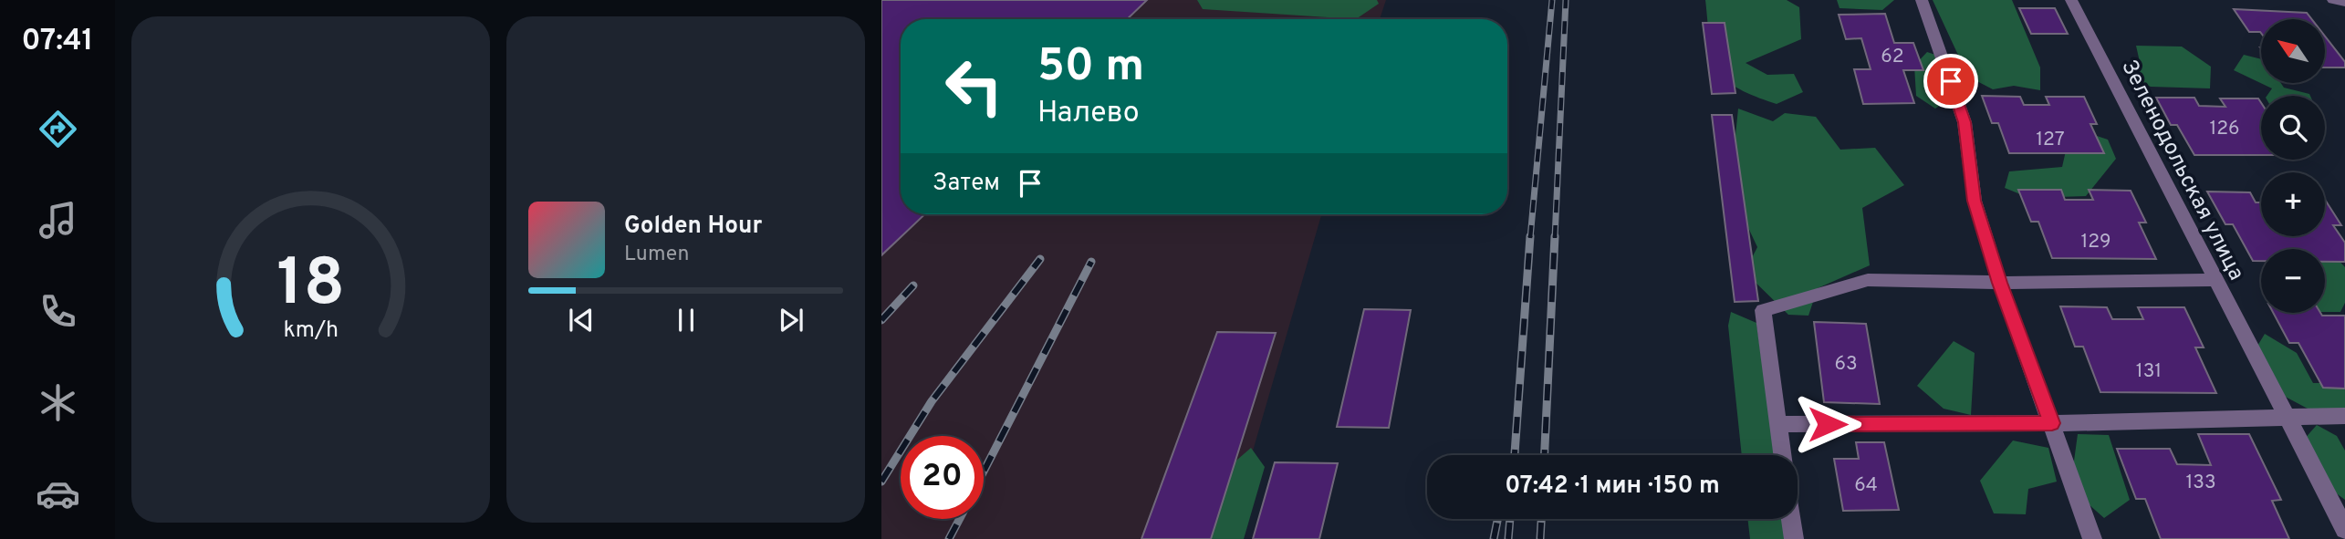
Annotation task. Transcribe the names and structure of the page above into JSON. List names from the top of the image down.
{
  "streets": {
    "street": ["Зеленодольская улица"]
  },
  "house_numbers": [
    "62",
    "126",
    "127",
    "129",
    "63",
    "131",
    "133",
    "64"
  ],
  "north": "top left",
  "page": {
    "tabs": "07:41",
    "map_buttons": ["+", "−"],
    "turn": ["50 m", "Налево"],
    "then": "Затем",
    "song": ["Golden Hour", "Lumen"],
    "limit": "20",
    "trip": "07:42 · 1 мин · 150 m",
    "gauge": ["18", "km/h"]
  }
}
